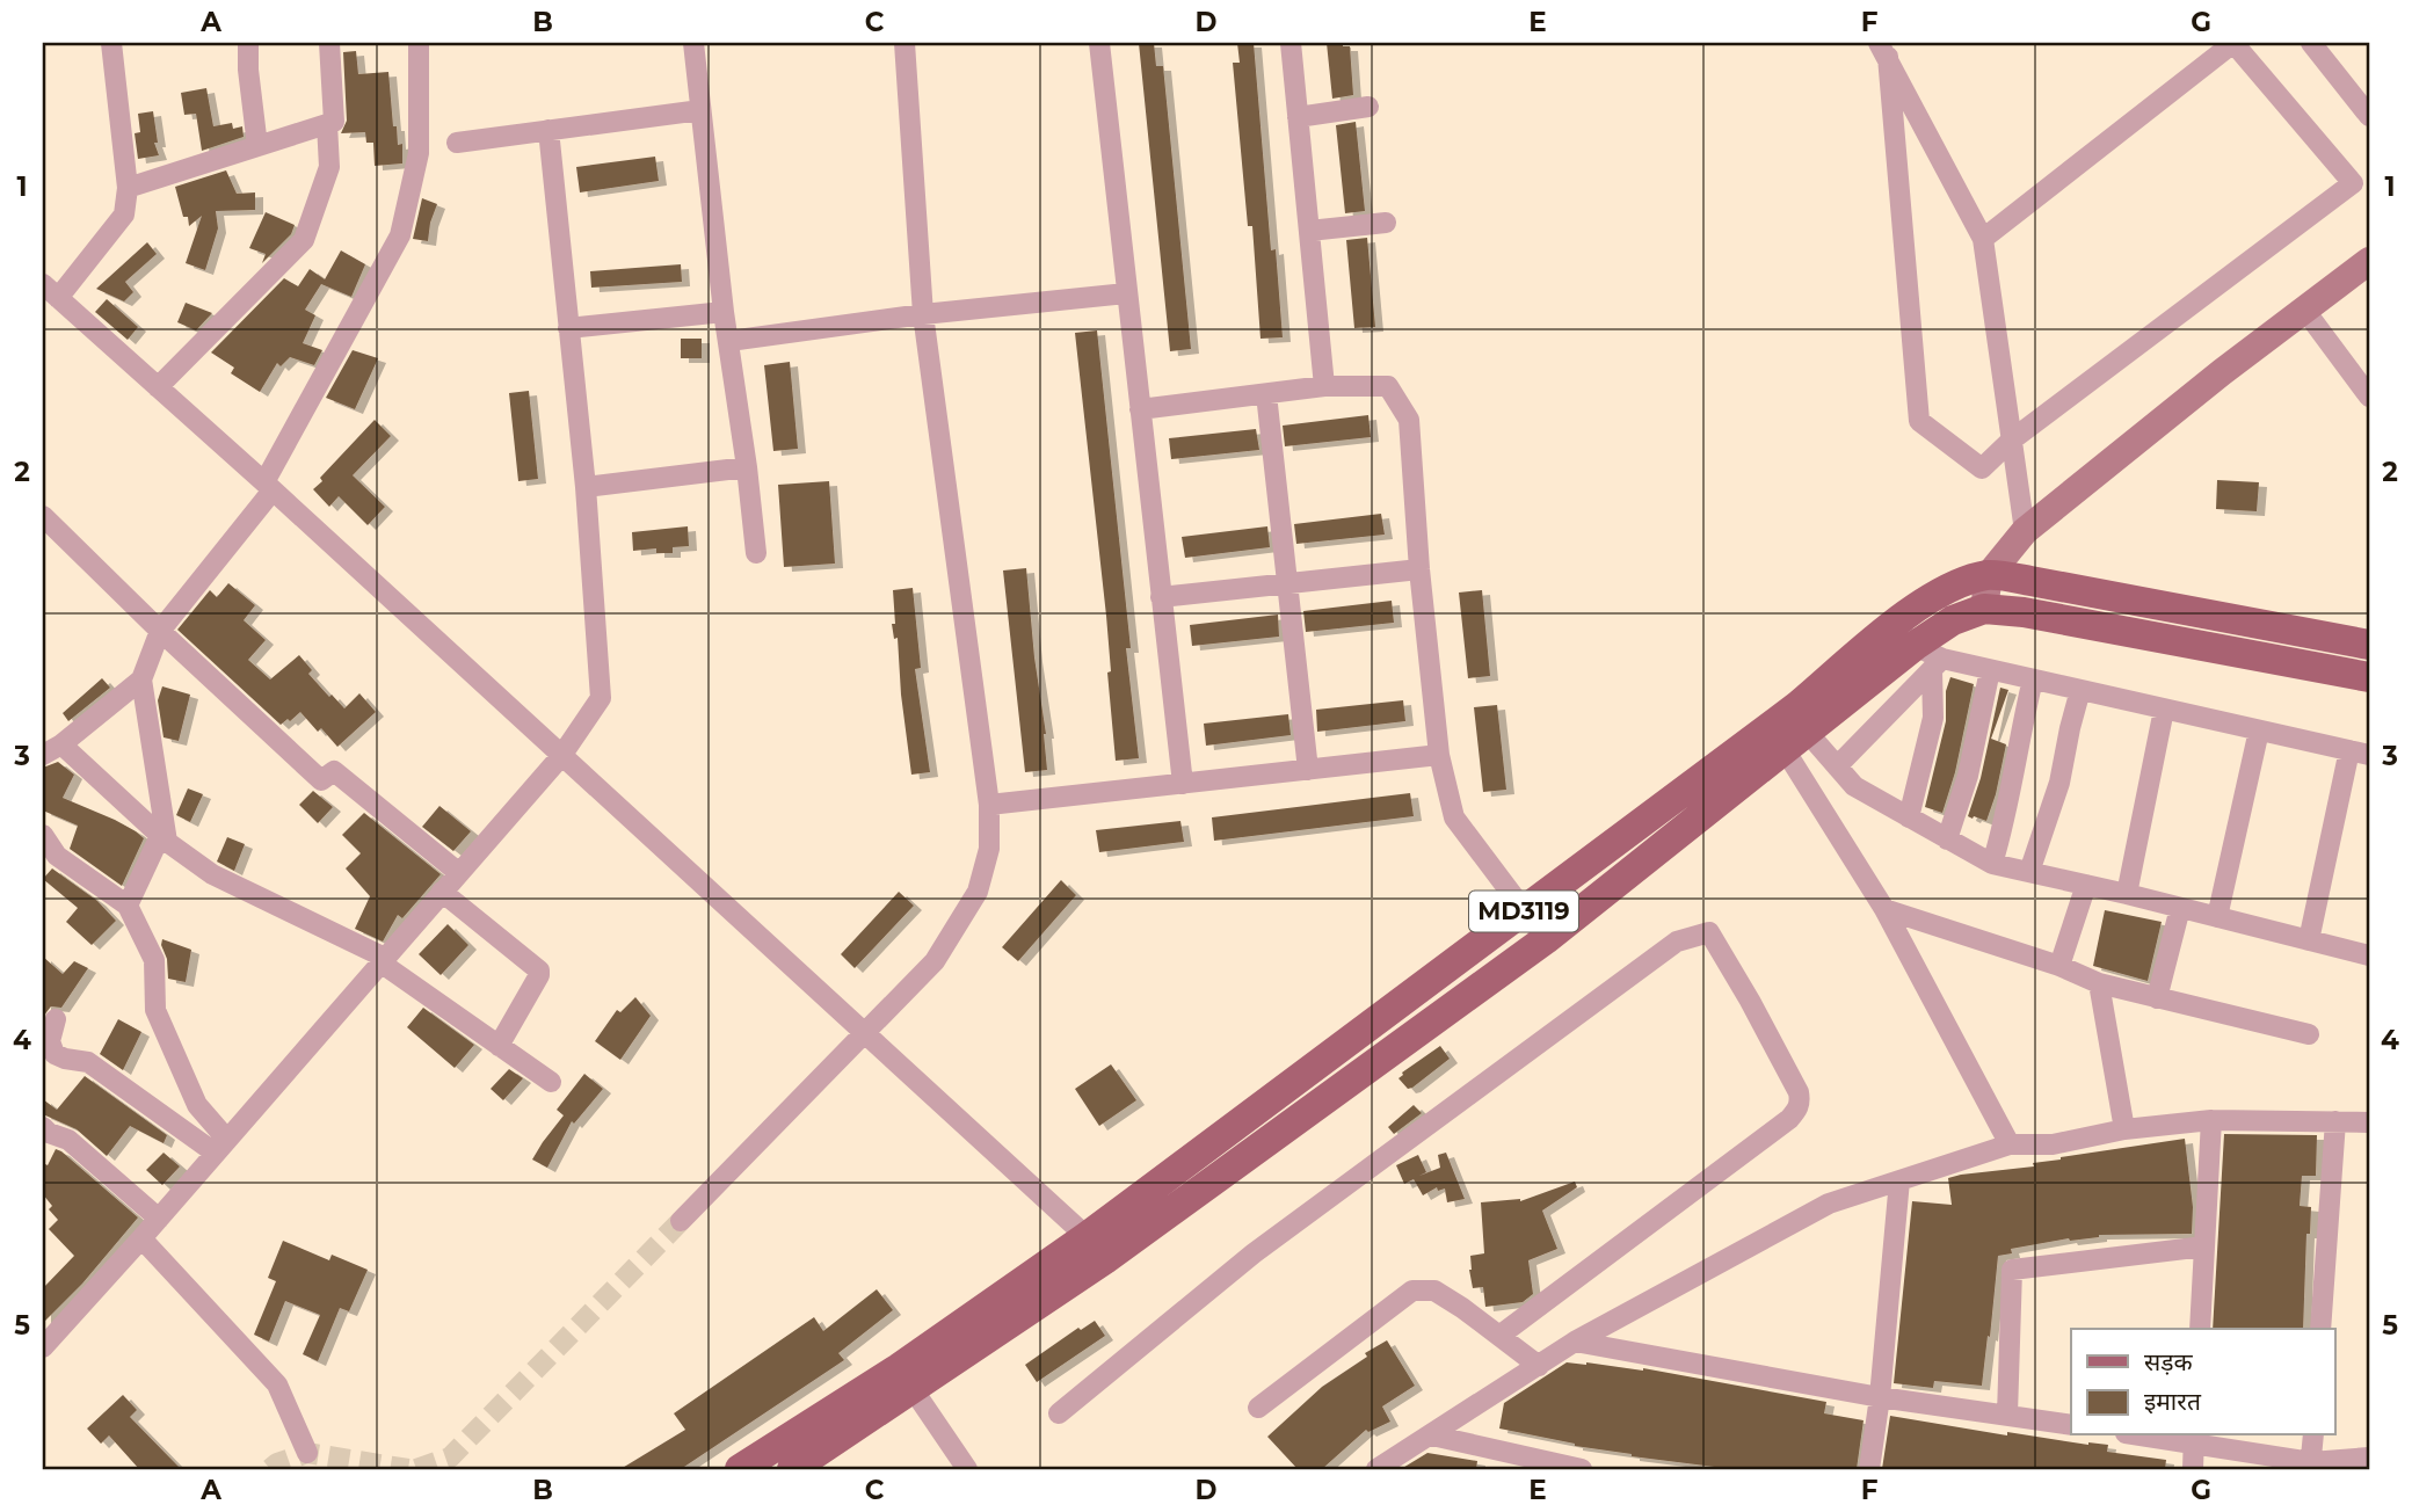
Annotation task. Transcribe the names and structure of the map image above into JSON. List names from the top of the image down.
{
  "streets": {
    "main road": ["MD3119"]
  },
  "legend": ["सड़क", "इमारत"],
  "grid": {
    "columns": [
      "A",
      "B",
      "C",
      "D",
      "E",
      "F",
      "G"
    ],
    "rows": [
      "1",
      "2",
      "3",
      "4",
      "5"
    ]
  }
}
